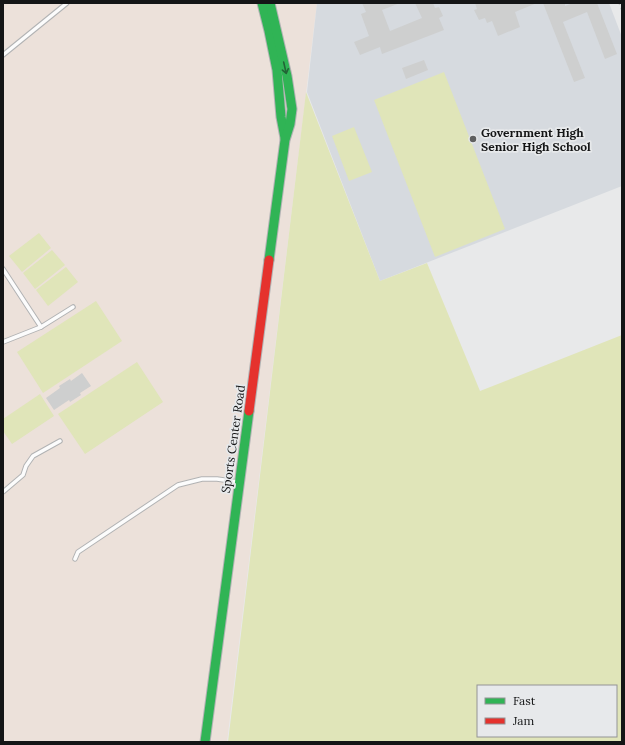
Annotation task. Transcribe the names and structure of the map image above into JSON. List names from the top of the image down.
{
  "streets": {
    "main road": ["Sports Center Road"]
  },
  "places": ["Government High Senior High School"],
  "legend": ["Fast", "Jam"]
}
